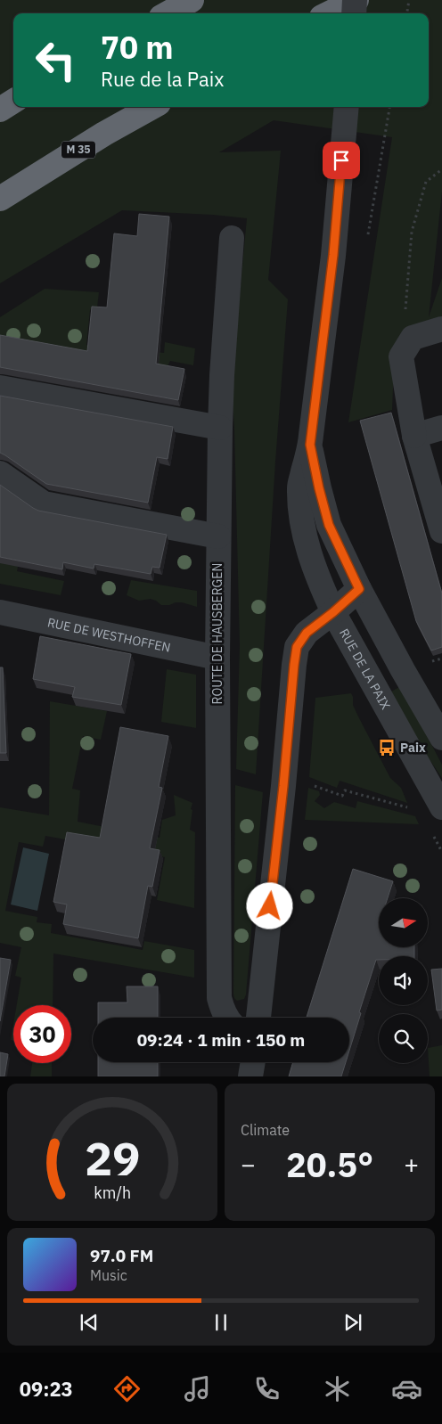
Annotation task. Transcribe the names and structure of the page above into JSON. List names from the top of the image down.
{
  "streets": {
    "highway": ["M 35"],
    "street": ["ROUTE DE HAUSBERGEN", "RUE DE WESTHOFFEN", "RUE DE LA PAIX"]
  },
  "crossings": [
    ["ROUTE DE HAUSBERGEN", "RUE DE WESTHOFFEN"]
  ],
  "places": {
    "bus stop": ["Paix"]
  },
  "north": "right",
  "page": {
    "turn": ["70 m", "Rue de la Paix"],
    "limit": "30",
    "trip": "09:24 · 1 min · 150 m",
    "tile": "Climate",
    "heat": ["−", "20.5°", "+"],
    "song": ["97.0 FM", "Music"],
    "tabs": "09:23",
    "gauge": ["29", "km/h"]
  }
}
